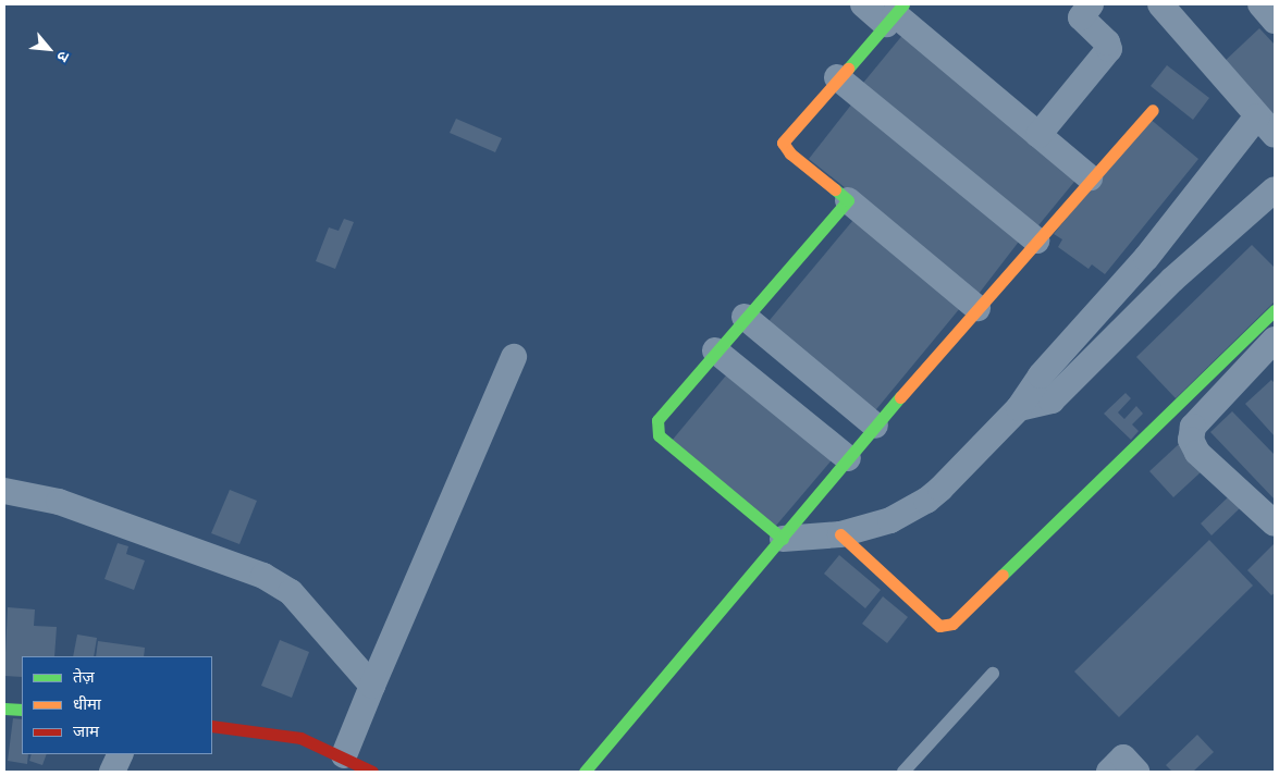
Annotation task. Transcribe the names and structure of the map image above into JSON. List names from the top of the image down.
{
  "legend": ["तेज़", "धीमा", "जाम"],
  "north": "bottom right"
}
